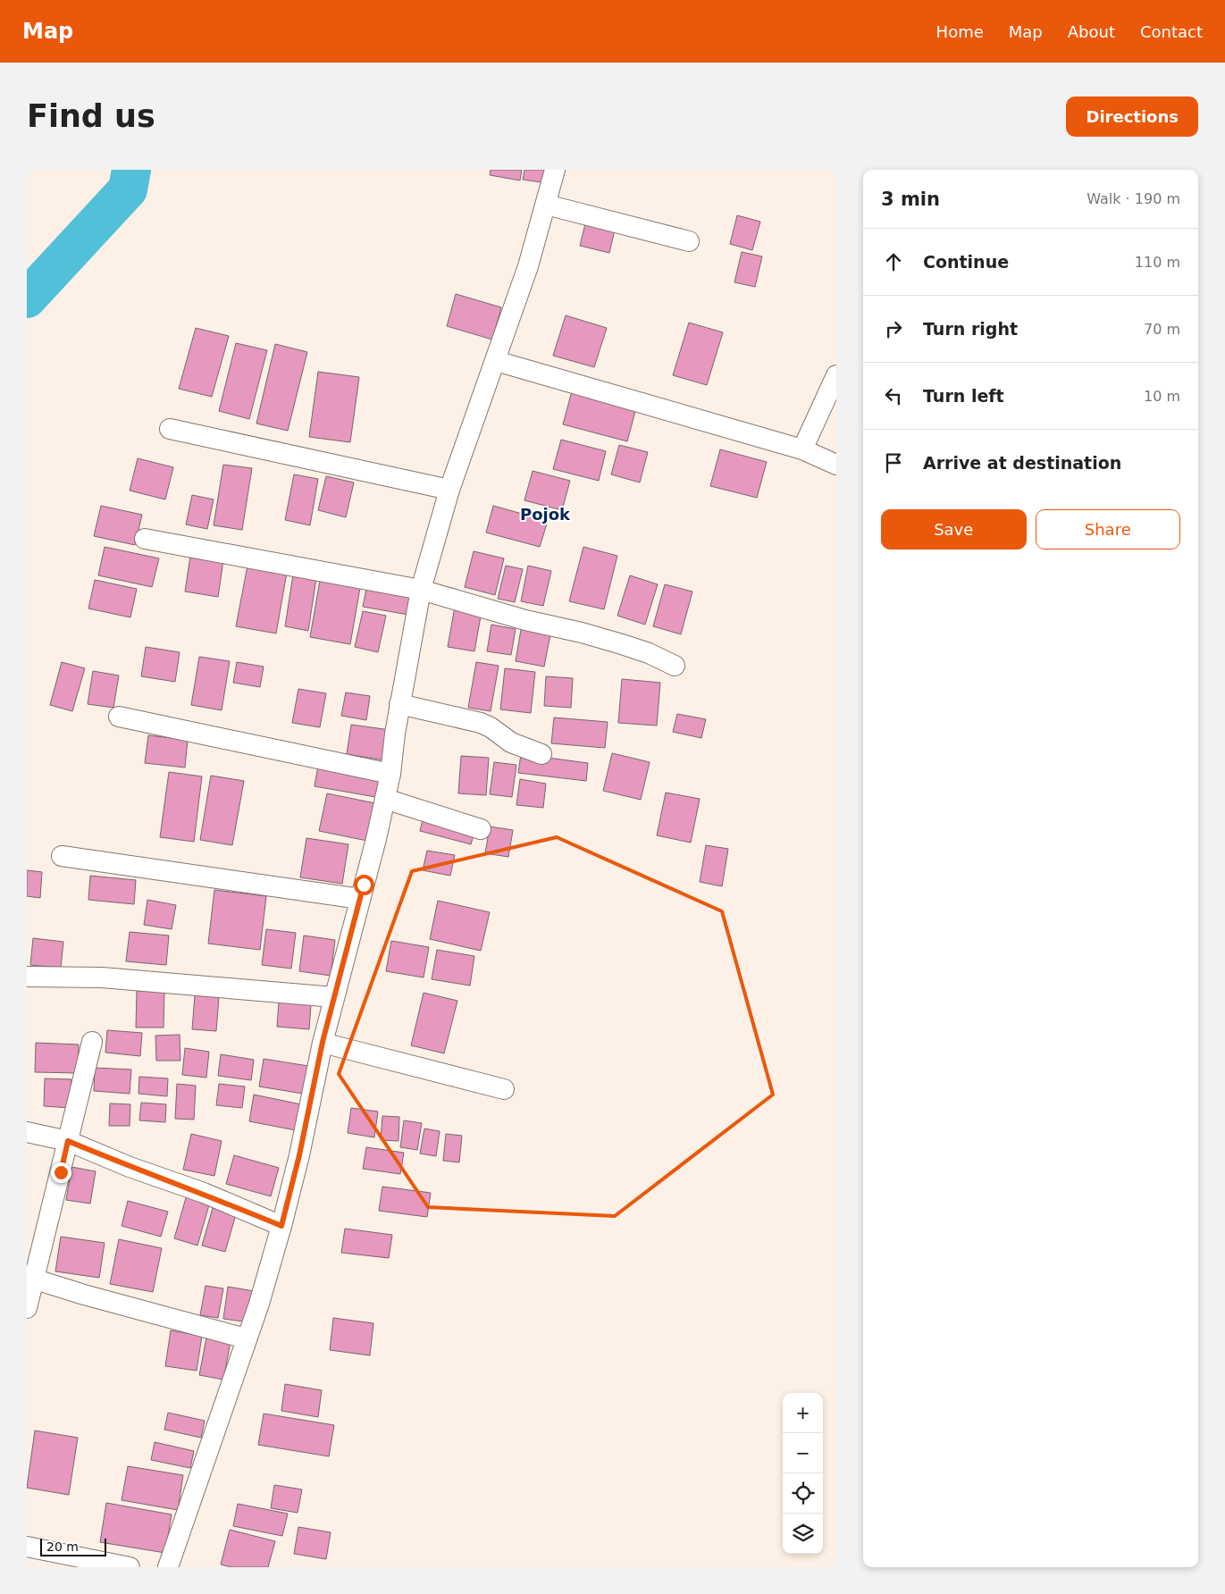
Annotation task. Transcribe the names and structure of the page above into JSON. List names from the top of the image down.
{
  "districts": ["Pojok"],
  "scale_bar": "20 m",
  "page": {
    "header": "Map",
    "nav": [
      "Home",
      "Map",
      "About",
      "Contact"
    ],
    "buttons": [
      "Directions",
      ["Save", "Share"]
    ],
    "title": "Find us",
    "heading": ["3 min", "Walk · 190 m"],
    "list": [
      ["Continue", "110 m"],
      ["Turn right", "70 m"],
      ["Turn left", "10 m"],
      "Arrive at destination"
    ],
    "map_buttons": ["+", "−"],
    "scale": "20 m"
  }
}
